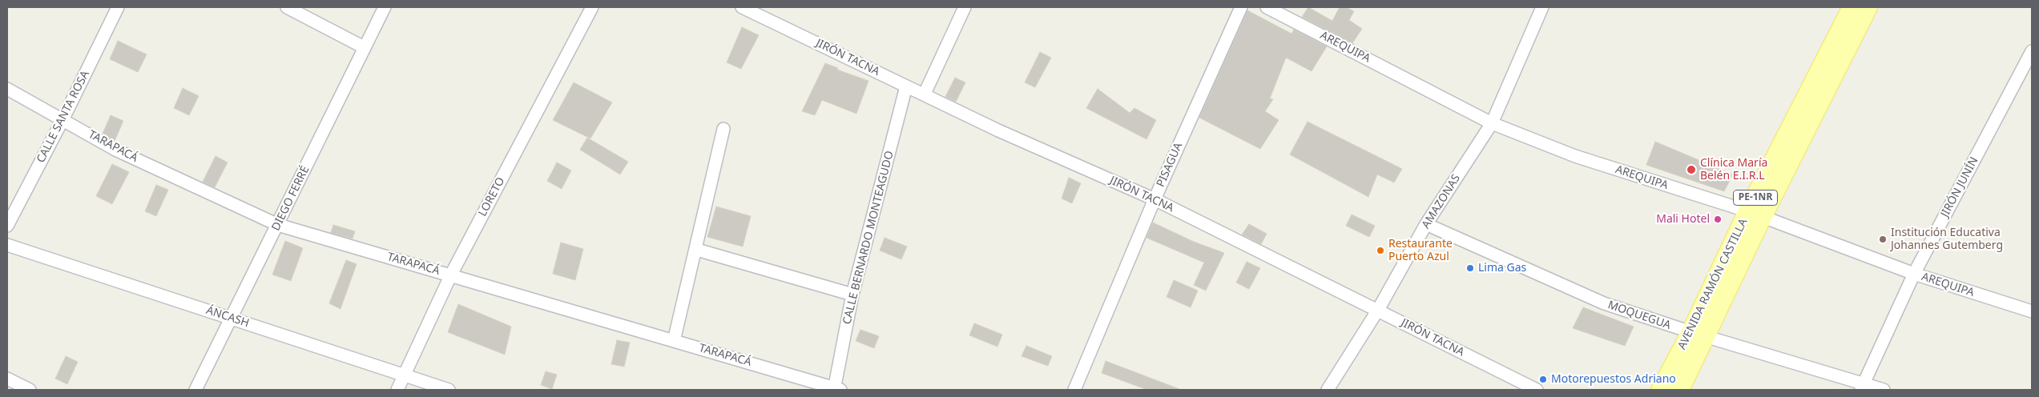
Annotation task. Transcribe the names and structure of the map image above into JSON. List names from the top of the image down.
{
  "streets": {
    "main road": ["PE-1NR", "AVENIDA RAMÓN CASTILLA"],
    "street": [
      "AREQUIPA",
      "JIRÓN TACNA",
      "CALLE SANTA ROSA",
      "TARAPACÁ",
      "PISAGUA",
      "JIRÓN JUNÍN",
      "LORETO",
      "DIEGO FERRÉ",
      "AMAZONAS",
      "CALLE BERNARDO MONTEAGUDO",
      "MOQUEGUA",
      "ÁNCASH"
    ]
  },
  "crossings": [
    ["AREQUIPA", "JIRÓN JUNÍN"],
    ["AREQUIPA", "AMAZONAS"],
    ["AREQUIPA", "AVENIDA RAMÓN CASTILLA"],
    ["JIRÓN TACNA", "PISAGUA"],
    ["JIRÓN TACNA", "AMAZONAS"],
    ["JIRÓN TACNA", "CALLE BERNARDO MONTEAGUDO"],
    ["CALLE SANTA ROSA", "TARAPACÁ"],
    ["TARAPACÁ", "LORETO"],
    ["TARAPACÁ", "DIEGO FERRÉ"],
    ["TARAPACÁ", "CALLE BERNARDO MONTEAGUDO"],
    ["JIRÓN JUNÍN", "MOQUEGUA"],
    ["LORETO", "ÁNCASH"],
    ["DIEGO FERRÉ", "ÁNCASH"],
    ["AMAZONAS", "MOQUEGUA"],
    ["AVENIDA RAMÓN CASTILLA", "MOQUEGUA"]
  ],
  "places": [
    "Clínica María Belén E.I.R.L",
    "Mali Hotel",
    "Institución Educativa Johannes Gutemberg",
    "Restaurante Puerto Azul",
    "Lima Gas",
    "Motorepuestos Adriano"
  ]
}
